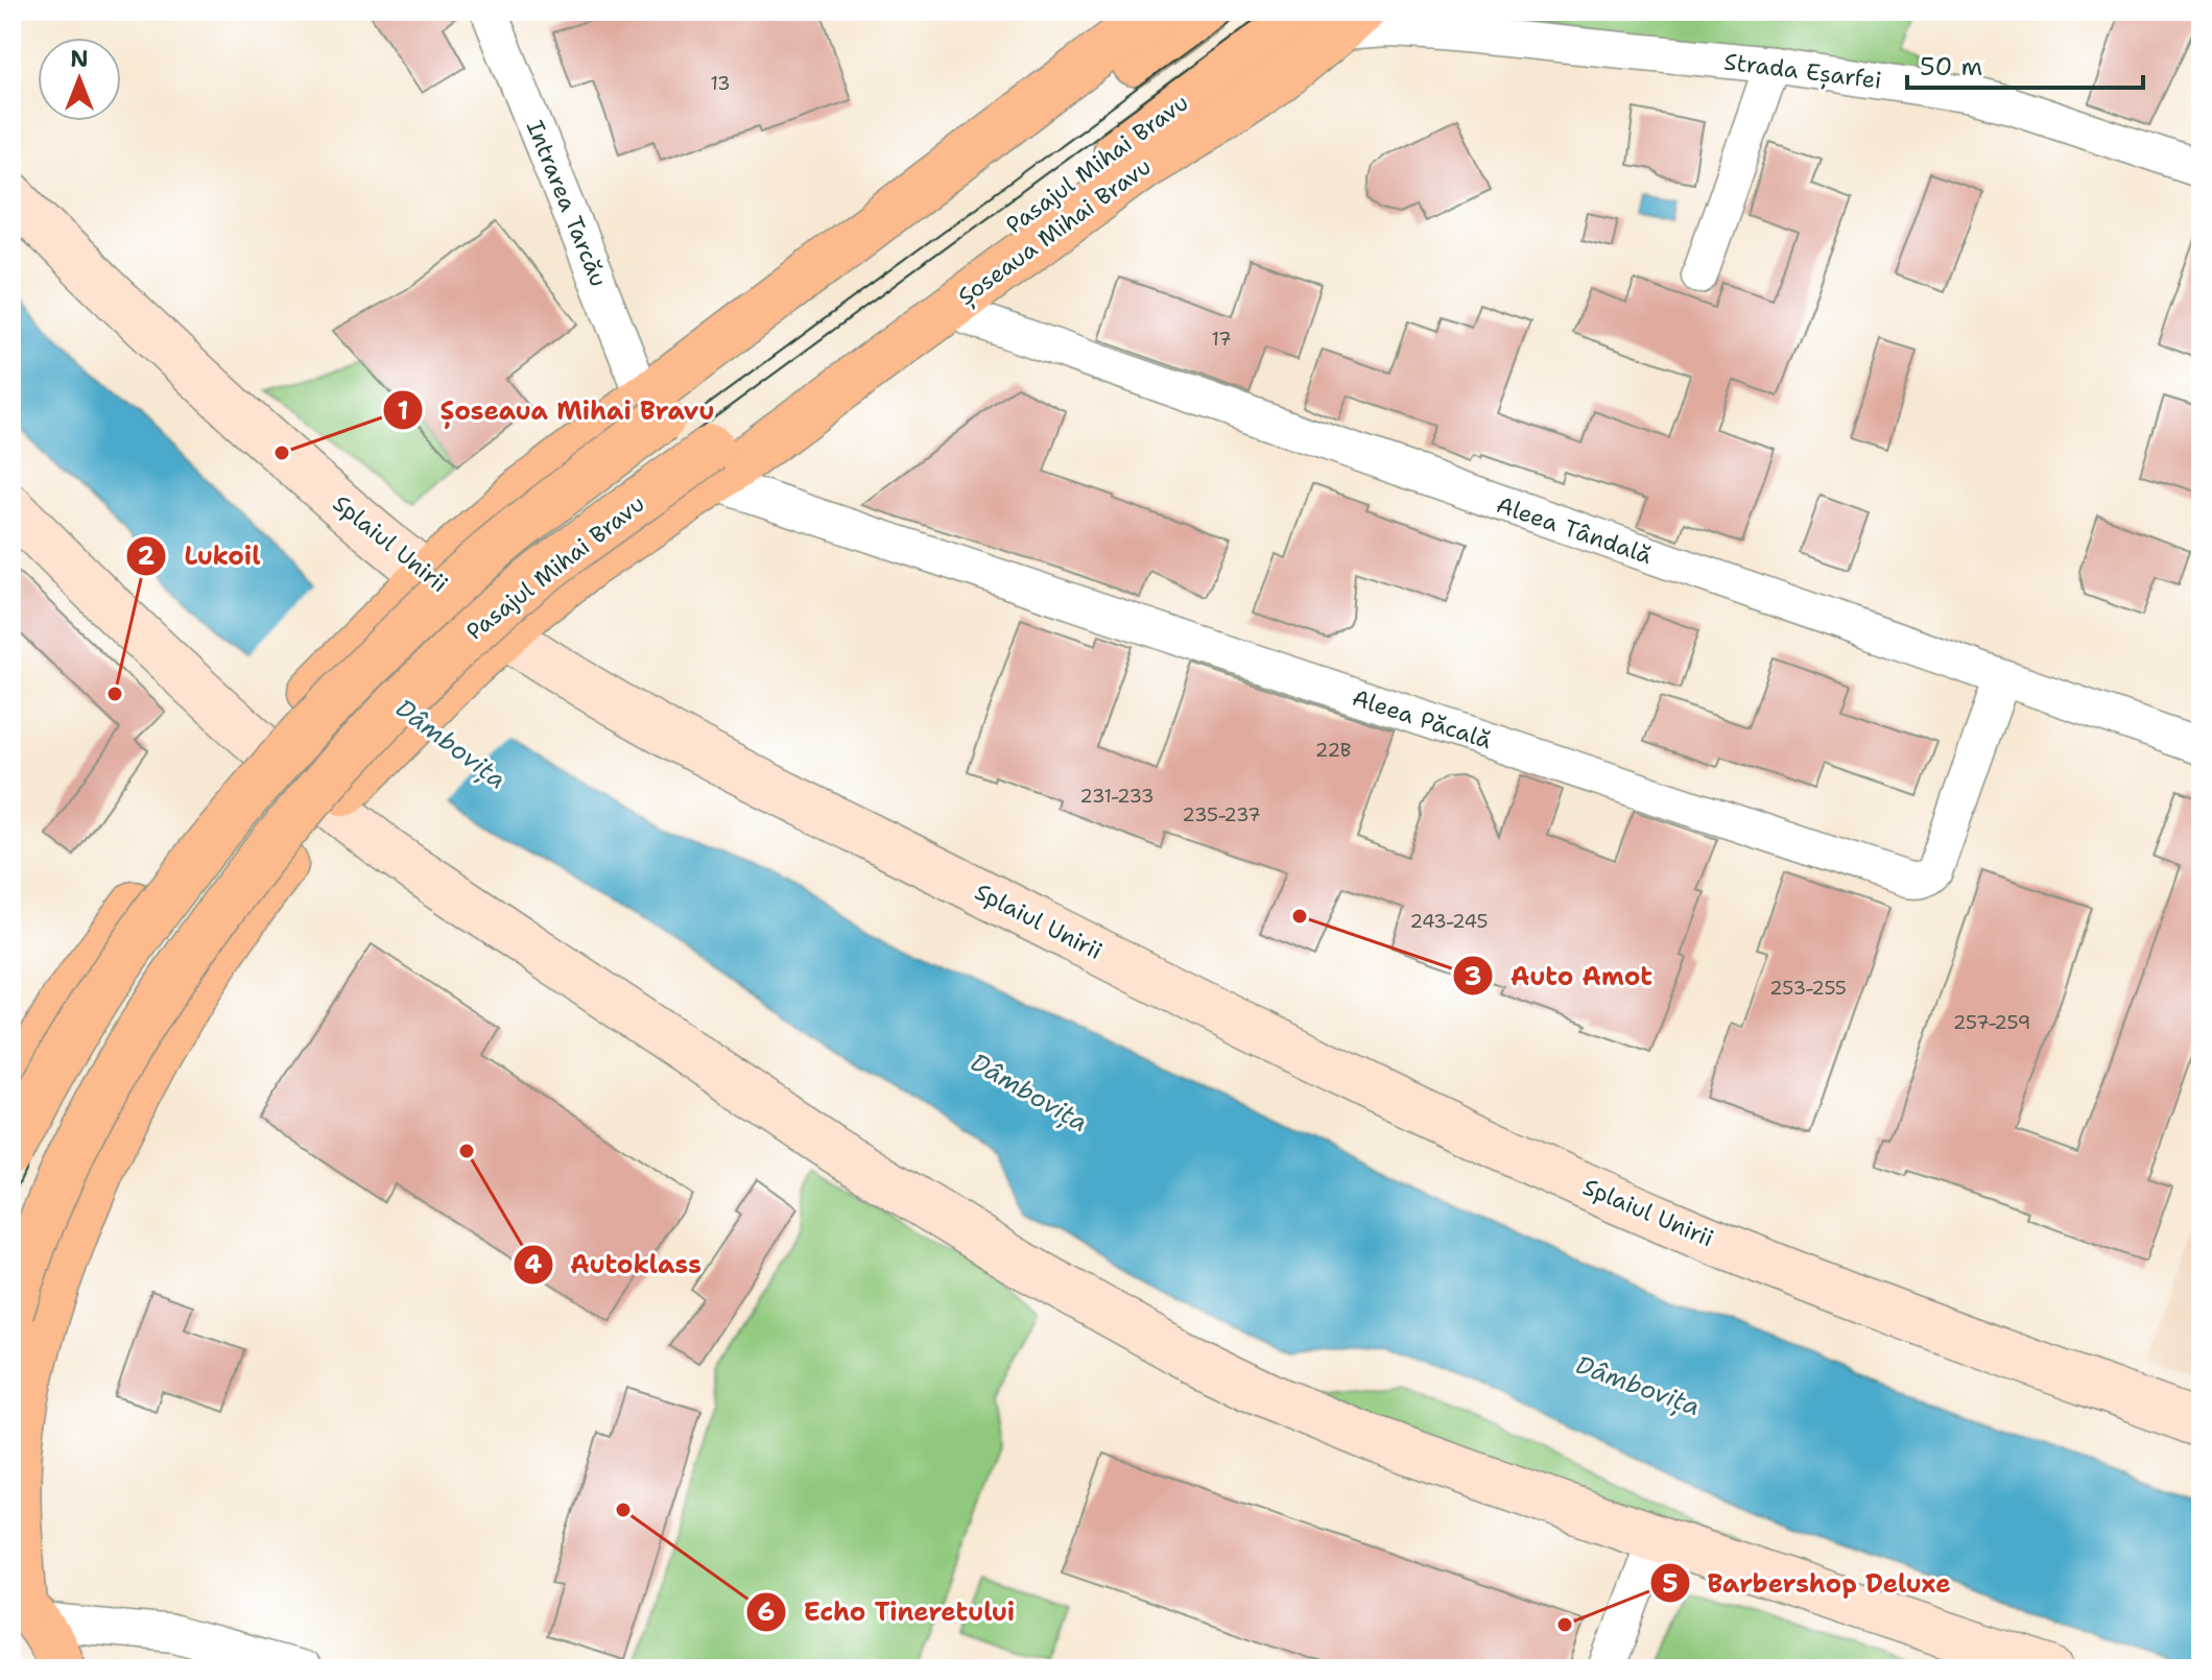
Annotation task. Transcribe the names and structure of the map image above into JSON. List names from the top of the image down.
{
  "streets": {
    "main road": ["Pasajul Mihai Bravu", "Șoseaua Mihai Bravu", "Splaiul Unirii"],
    "street": [
      "Strada Eșarfei",
      "Intrarea Tarcău",
      "Aleea Tândală",
      "Aleea Păcală"
    ]
  },
  "crossings": [
    ["Strada Eșarfei", "Pasajul Mihai Bravu"],
    ["Strada Eșarfei", "Șoseaua Mihai Bravu"],
    ["Pasajul Mihai Bravu", "Șoseaua Mihai Bravu"],
    ["Șoseaua Mihai Bravu", "Aleea Tândală"],
    ["Șoseaua Mihai Bravu", "Splaiul Unirii"],
    ["Șoseaua Mihai Bravu", "Aleea Păcală"],
    ["Aleea Tândală", "Aleea Păcală"]
  ],
  "water": ["Dâmbovița"],
  "places": [
    "Șoseaua Mihai Bravu",
    "Lukoil",
    "Auto Amot",
    "Autoklass",
    "Echo Tineretului",
    "Barbershop Deluxe"
  ],
  "house_numbers": [
    "13",
    "17",
    "22B",
    "231-233",
    "235-237",
    "243-245",
    "253-255",
    "257-259"
  ],
  "scale_bar": "50 m",
  "north": "top"
}
